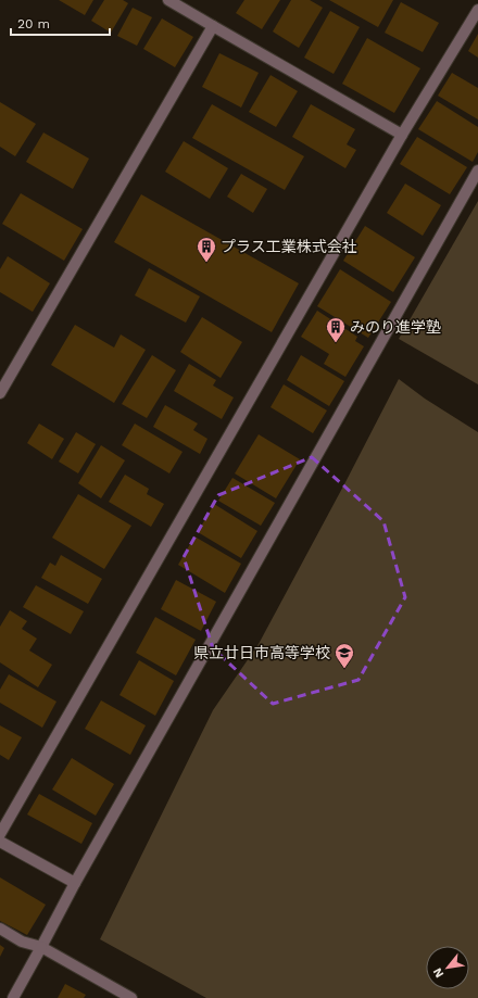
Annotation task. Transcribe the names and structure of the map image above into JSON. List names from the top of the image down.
{
  "places": {
    "building": ["プラス工業株式会社", "みのり進学塾"],
    "school or university": ["県立廿日市高等学校"]
  },
  "scale_bar": "20 m",
  "north": "bottom left"
}
